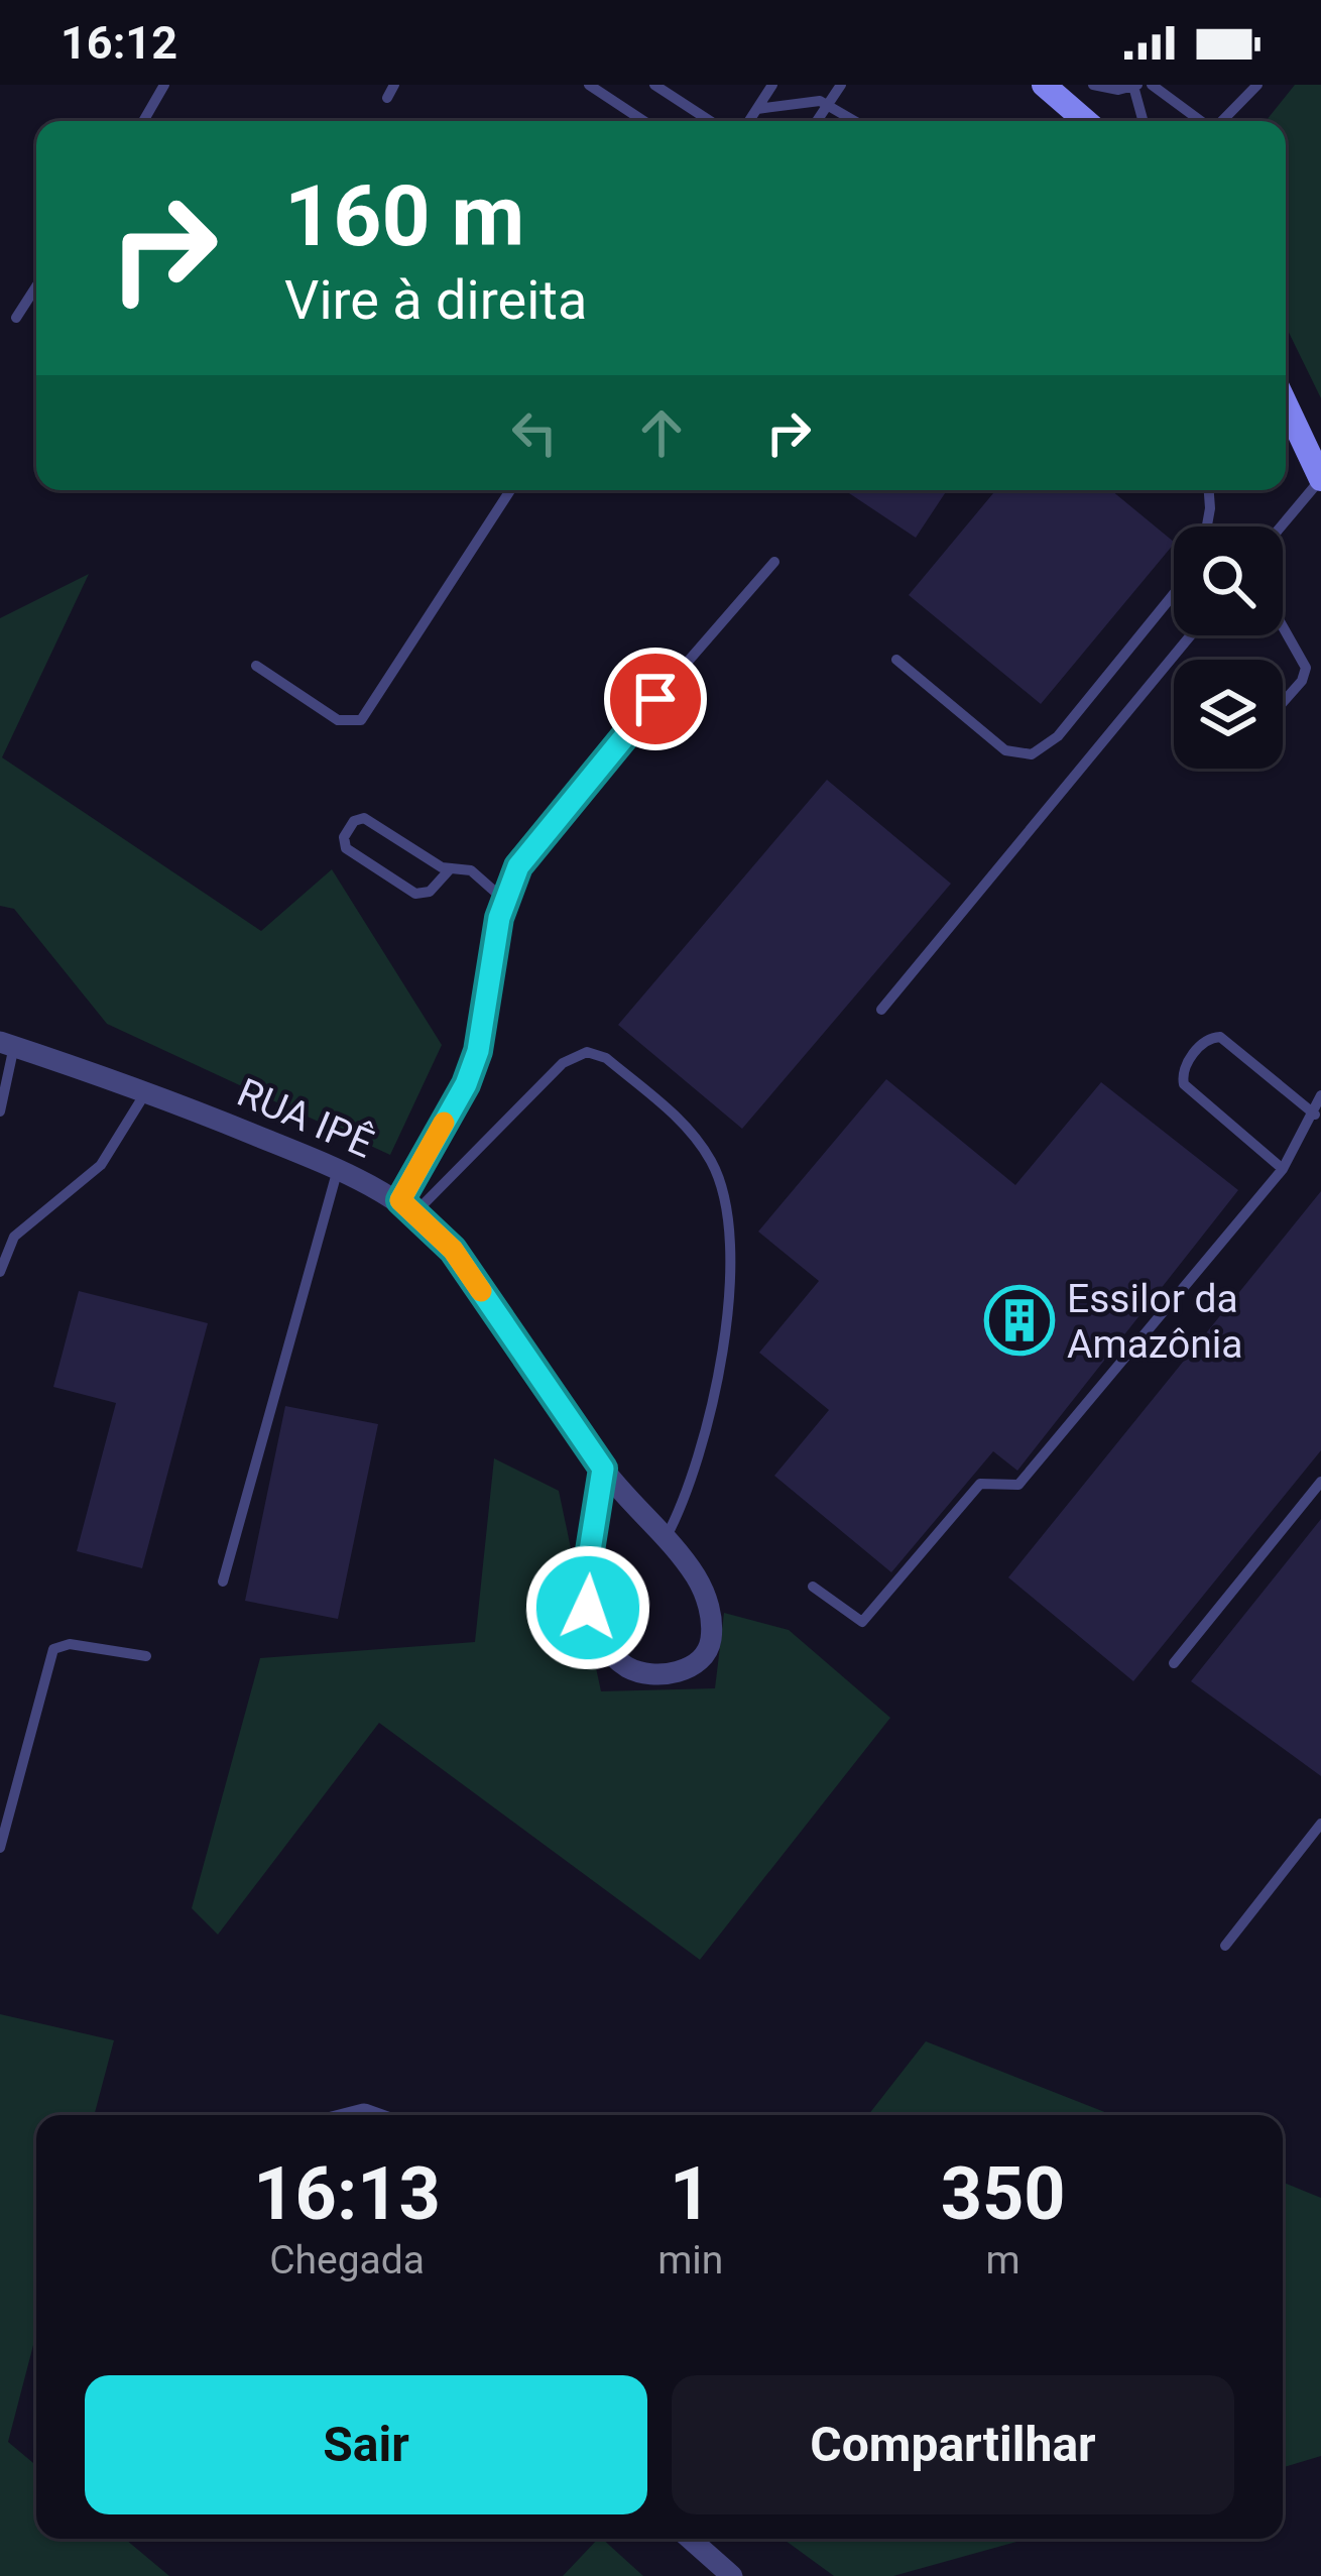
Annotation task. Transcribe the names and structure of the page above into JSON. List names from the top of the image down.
{
  "streets": {
    "street": ["RUA IPÊ"]
  },
  "places": {
    "building": ["Essilor da Amazônia"]
  },
  "page": {
    "status": "16:12",
    "turn": ["160 m", "Vire à direita"],
    "eta": [
      "16:13",
      "Chegada",
      "1",
      "min",
      "350",
      "m"
    ],
    "buttons": ["Sair", "Compartilhar"]
  }
}
